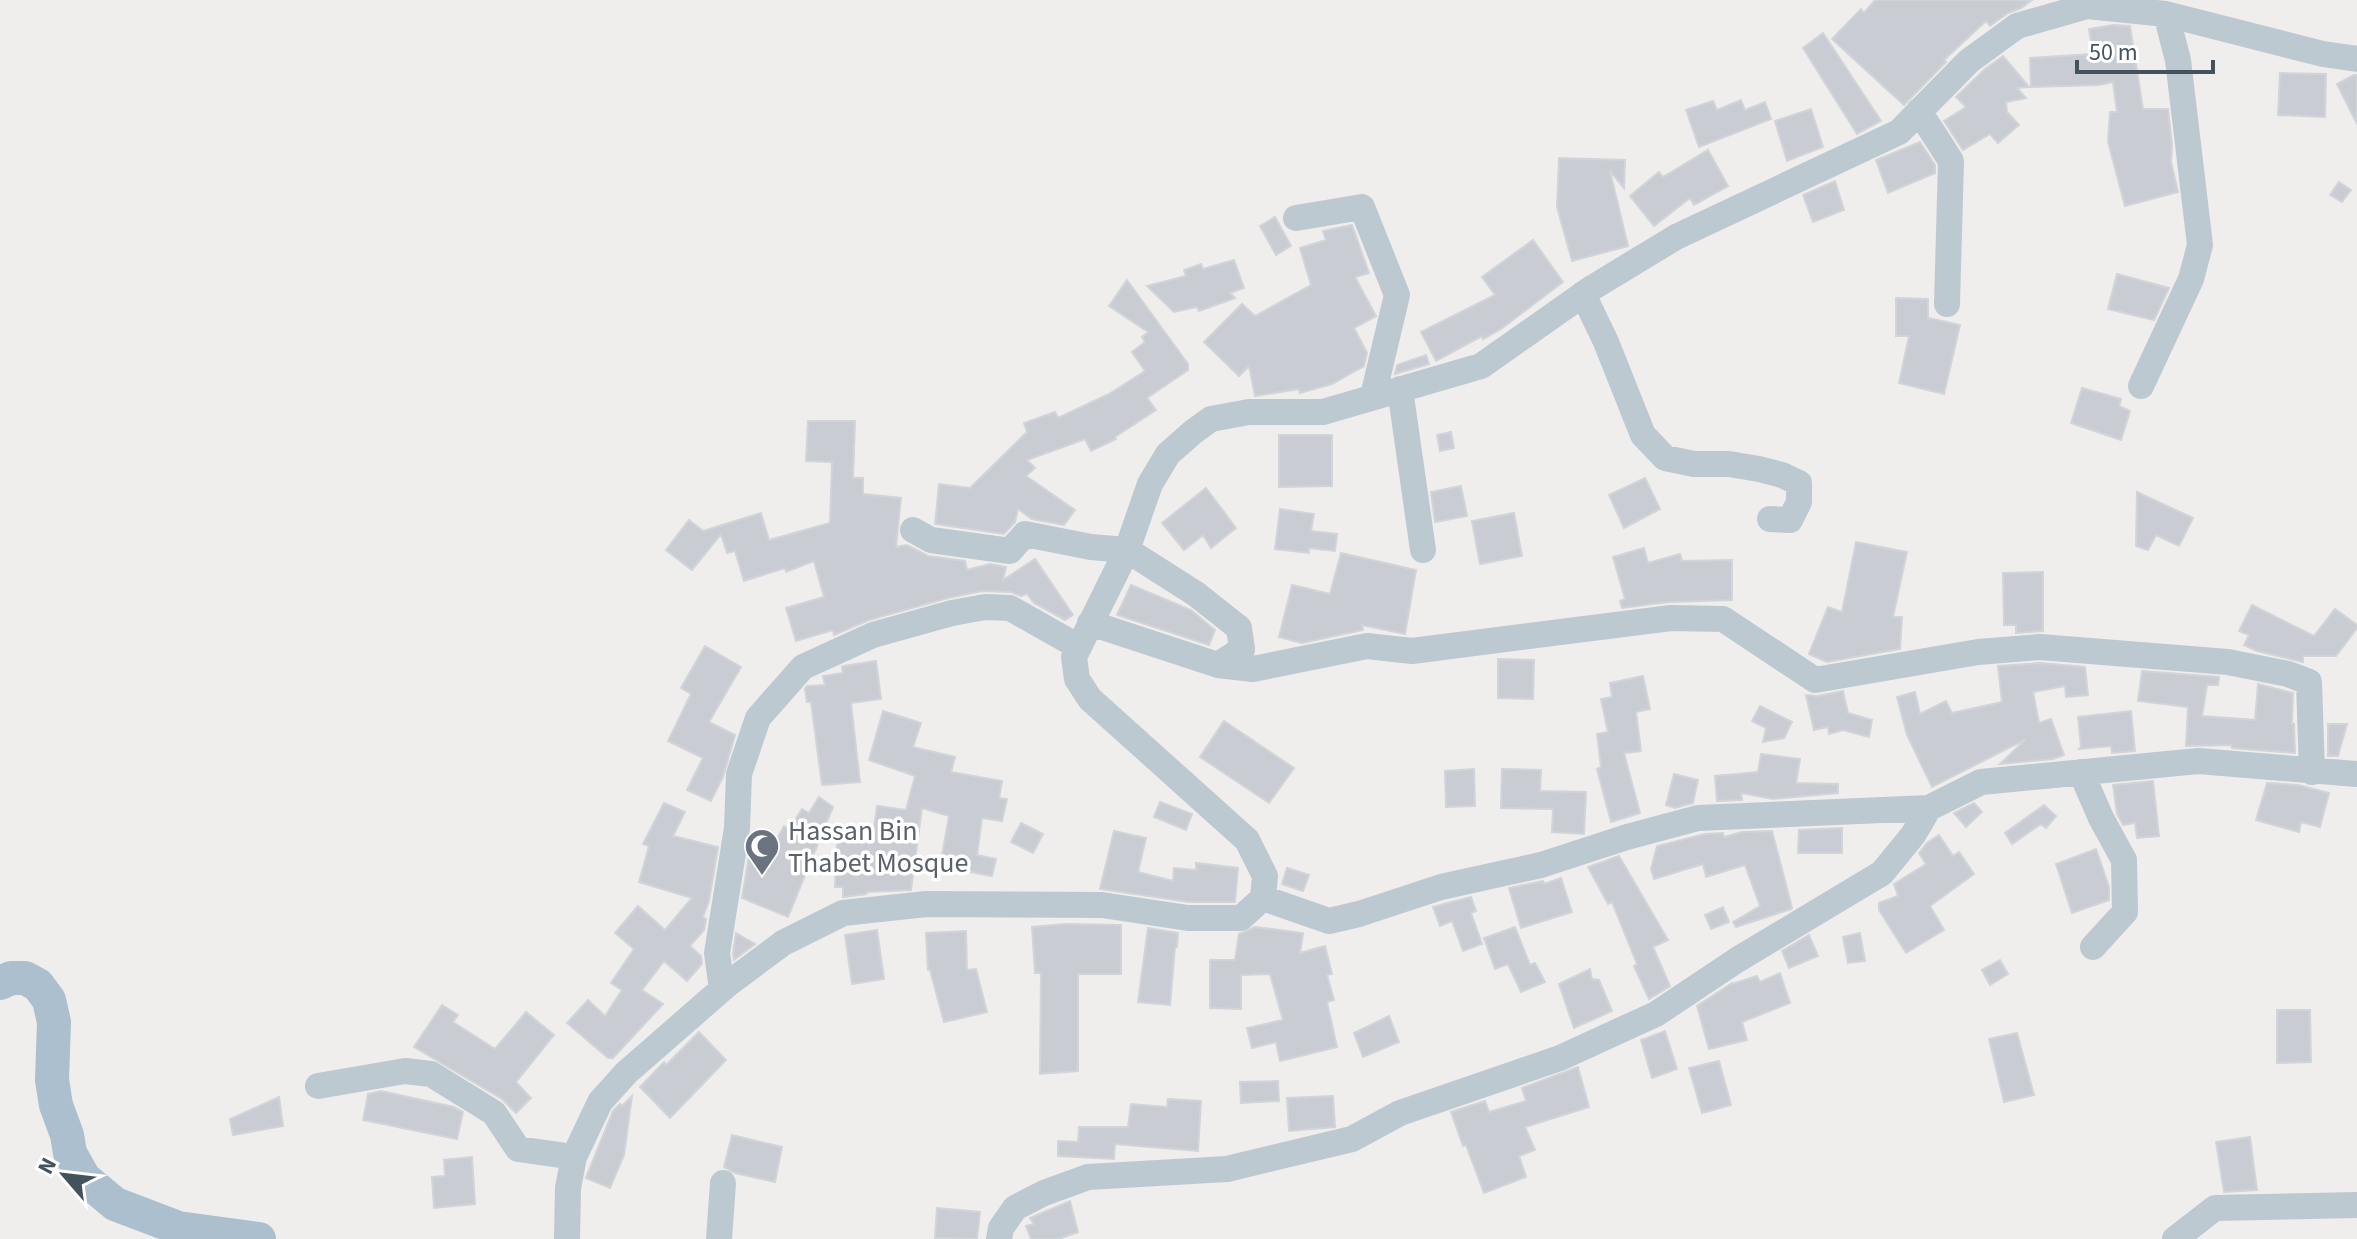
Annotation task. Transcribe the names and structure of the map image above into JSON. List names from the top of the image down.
{
  "places": {
    "mosque": ["Hassan Bin Thabet Mosque"]
  },
  "scale_bar": "50 m",
  "north": "top left"
}
